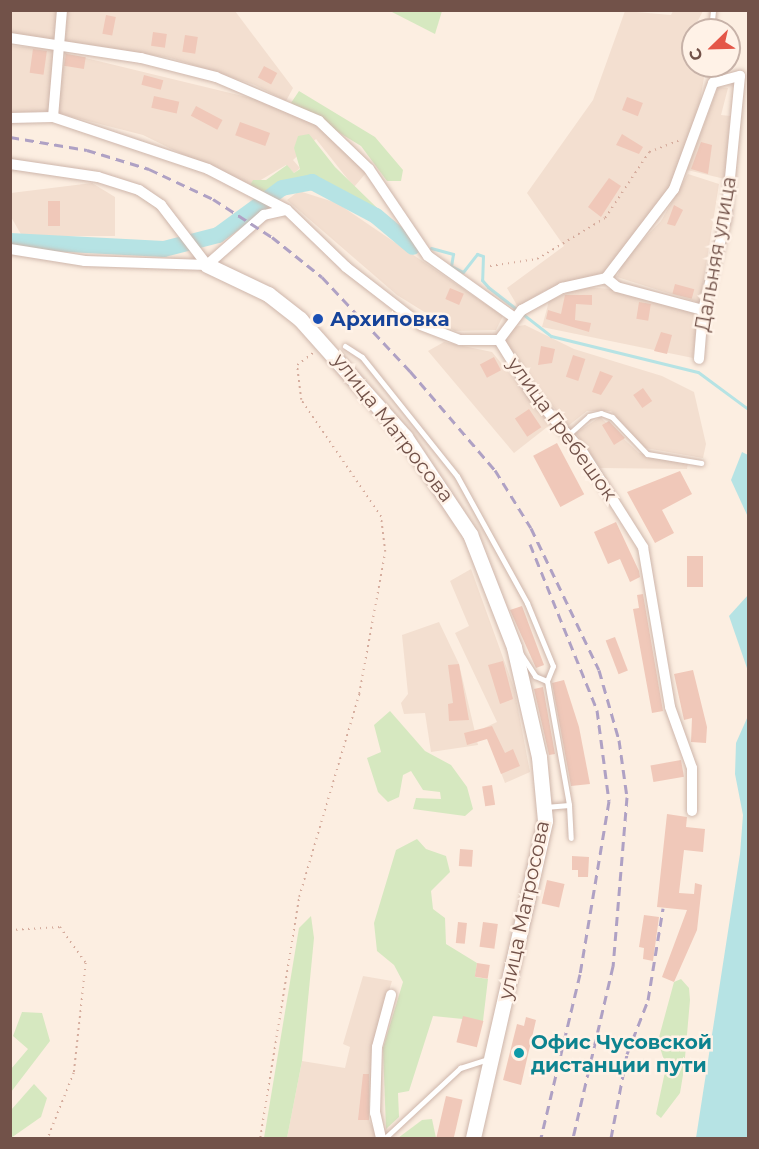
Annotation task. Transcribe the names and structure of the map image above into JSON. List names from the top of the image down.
{
  "streets": {
    "street": ["Дальняя улица", "улица Матросова", "улица Гребешок"]
  },
  "places": ["Архиповка", "Офис Чусовской дистанции пути"],
  "north": "bottom left"
}
